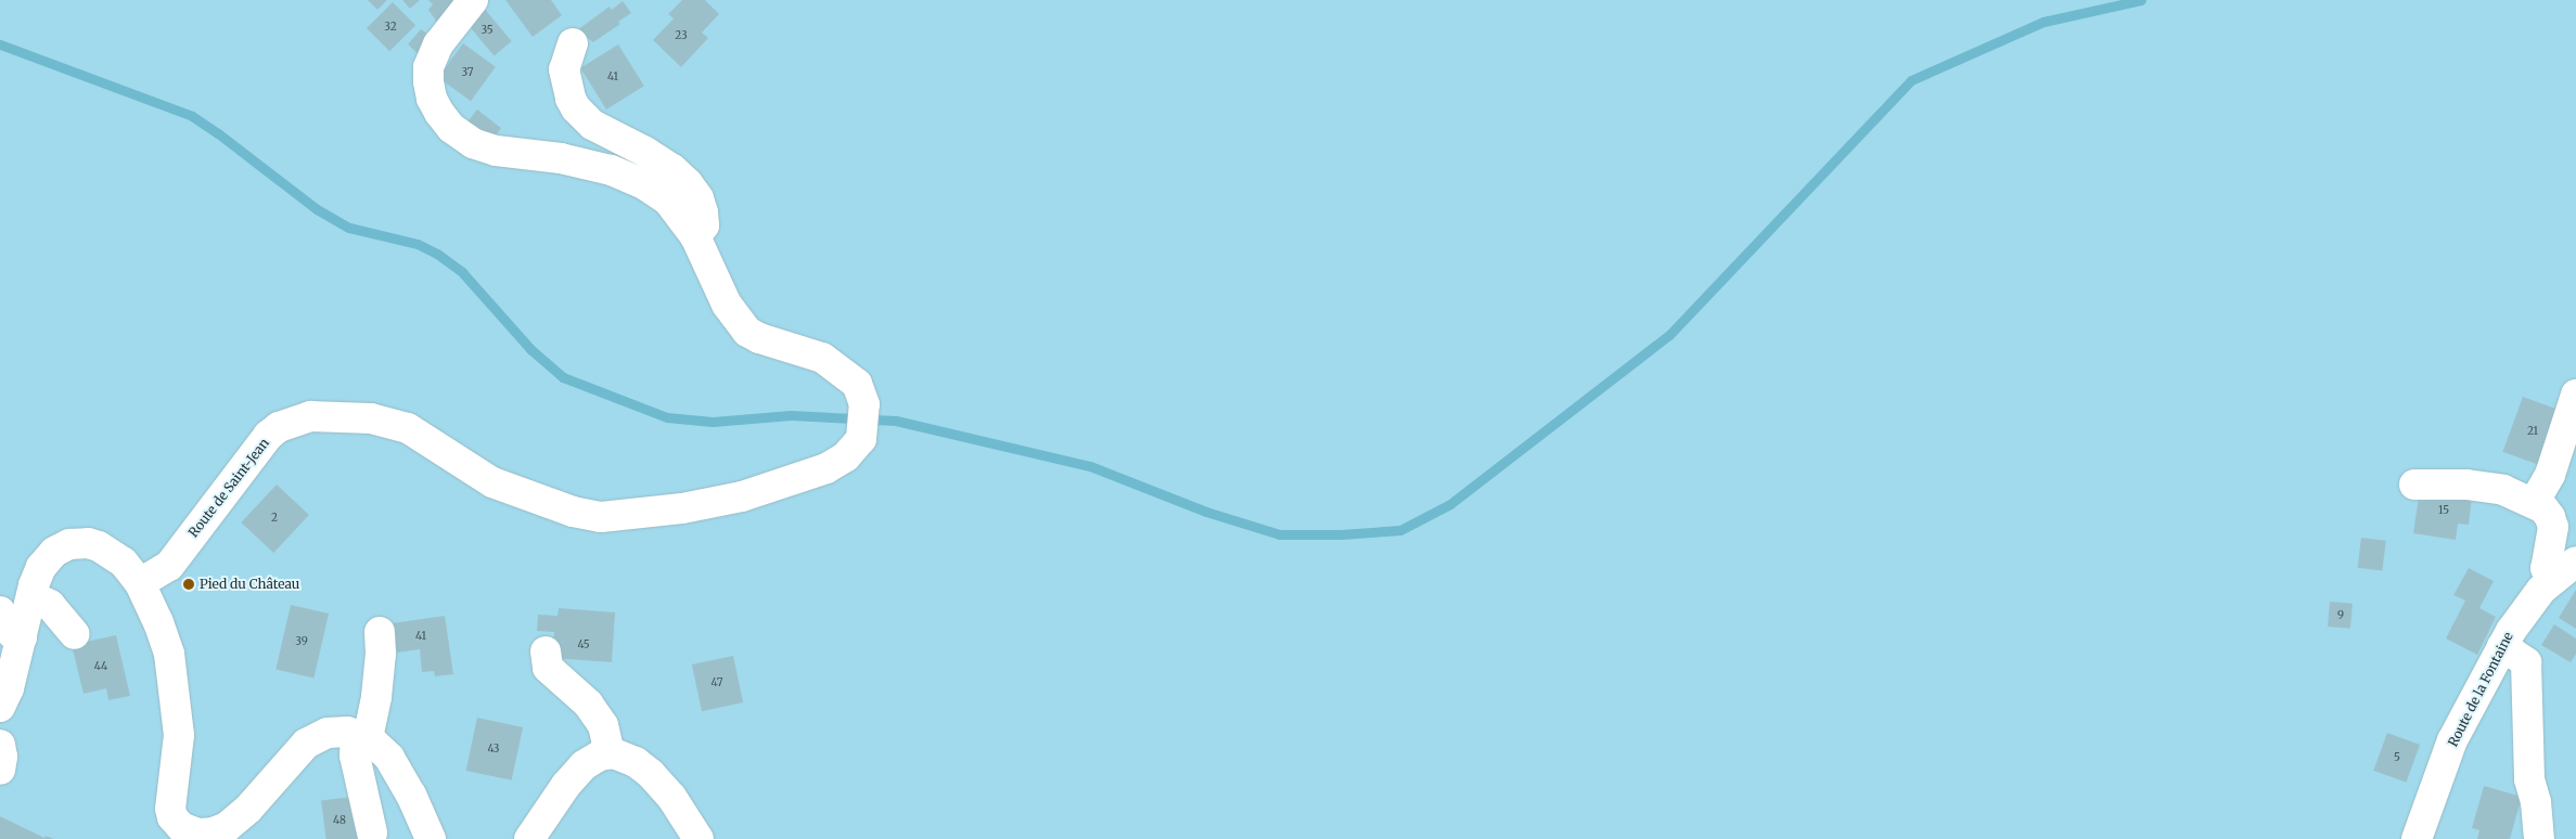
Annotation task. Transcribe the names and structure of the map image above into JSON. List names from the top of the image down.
{
  "streets": {
    "street": ["Route de Saint-Jean", "Route de la Fontaine"]
  },
  "places": ["Pied du Château"],
  "house_numbers": [
    "32",
    "35",
    "23",
    "37",
    "41",
    "21",
    "15",
    "2",
    "9",
    "41",
    "39",
    "45",
    "44",
    "47",
    "43",
    "5",
    "48"
  ]
}
